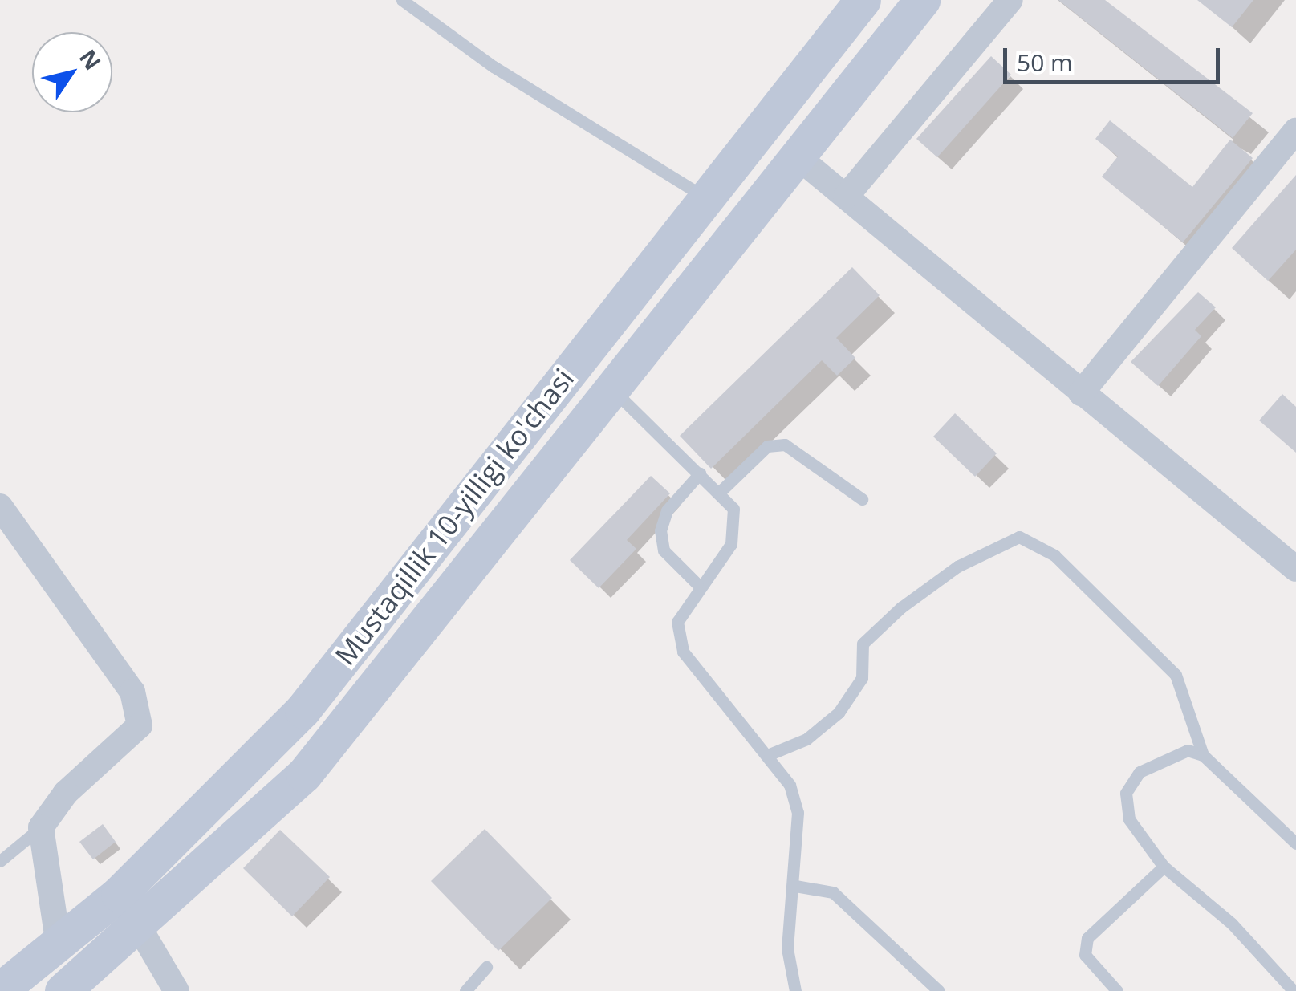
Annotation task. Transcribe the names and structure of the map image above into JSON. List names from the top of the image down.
{
  "streets": {
    "main road": ["Mustaqillik 10-yilligi ko'chasi"]
  },
  "scale_bar": "50 m",
  "north": "top right"
}
